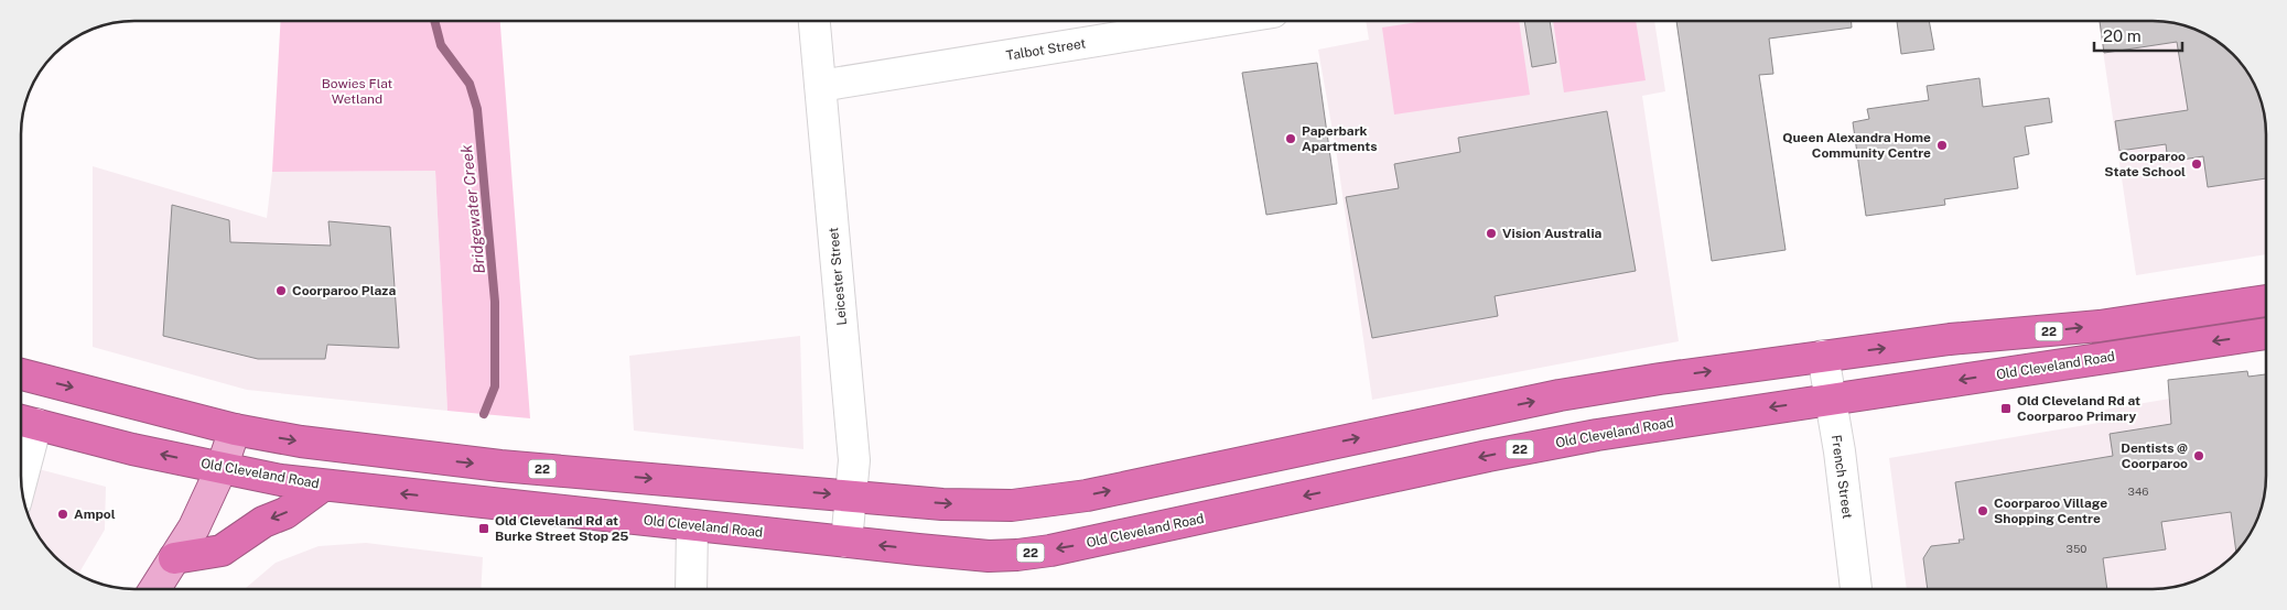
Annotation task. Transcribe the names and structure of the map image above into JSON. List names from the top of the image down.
{
  "streets": {
    "highway": ["22", "Old Cleveland Road"],
    "street": ["Talbot Street", "Leicester Street", "French Street"]
  },
  "crossings": [
    ["Talbot Street", "Leicester Street"],
    ["Leicester Street", "22"],
    ["Leicester Street", "Old Cleveland Road"],
    ["22", "French Street"],
    ["Old Cleveland Road", "French Street"]
  ],
  "water": ["Bridgewater Creek"],
  "parks": ["Bowies Flat Wetland"],
  "places": {
    "other": [
      "Paperbark Apartments",
      "Queen Alexandra Home Community Centre",
      "Coorparoo State School",
      "Vision Australia",
      "Coorparoo Plaza",
      "Dentists @ Coorparoo",
      "Coorparoo Village Shopping Centre",
      "Ampol"
    ],
    "transit": ["Old Cleveland Rd at Coorparoo Primary", "Old Cleveland Rd at Burke Street Stop 25"]
  },
  "house_numbers": ["346", "350"],
  "scale_bar": "20 m"
}
